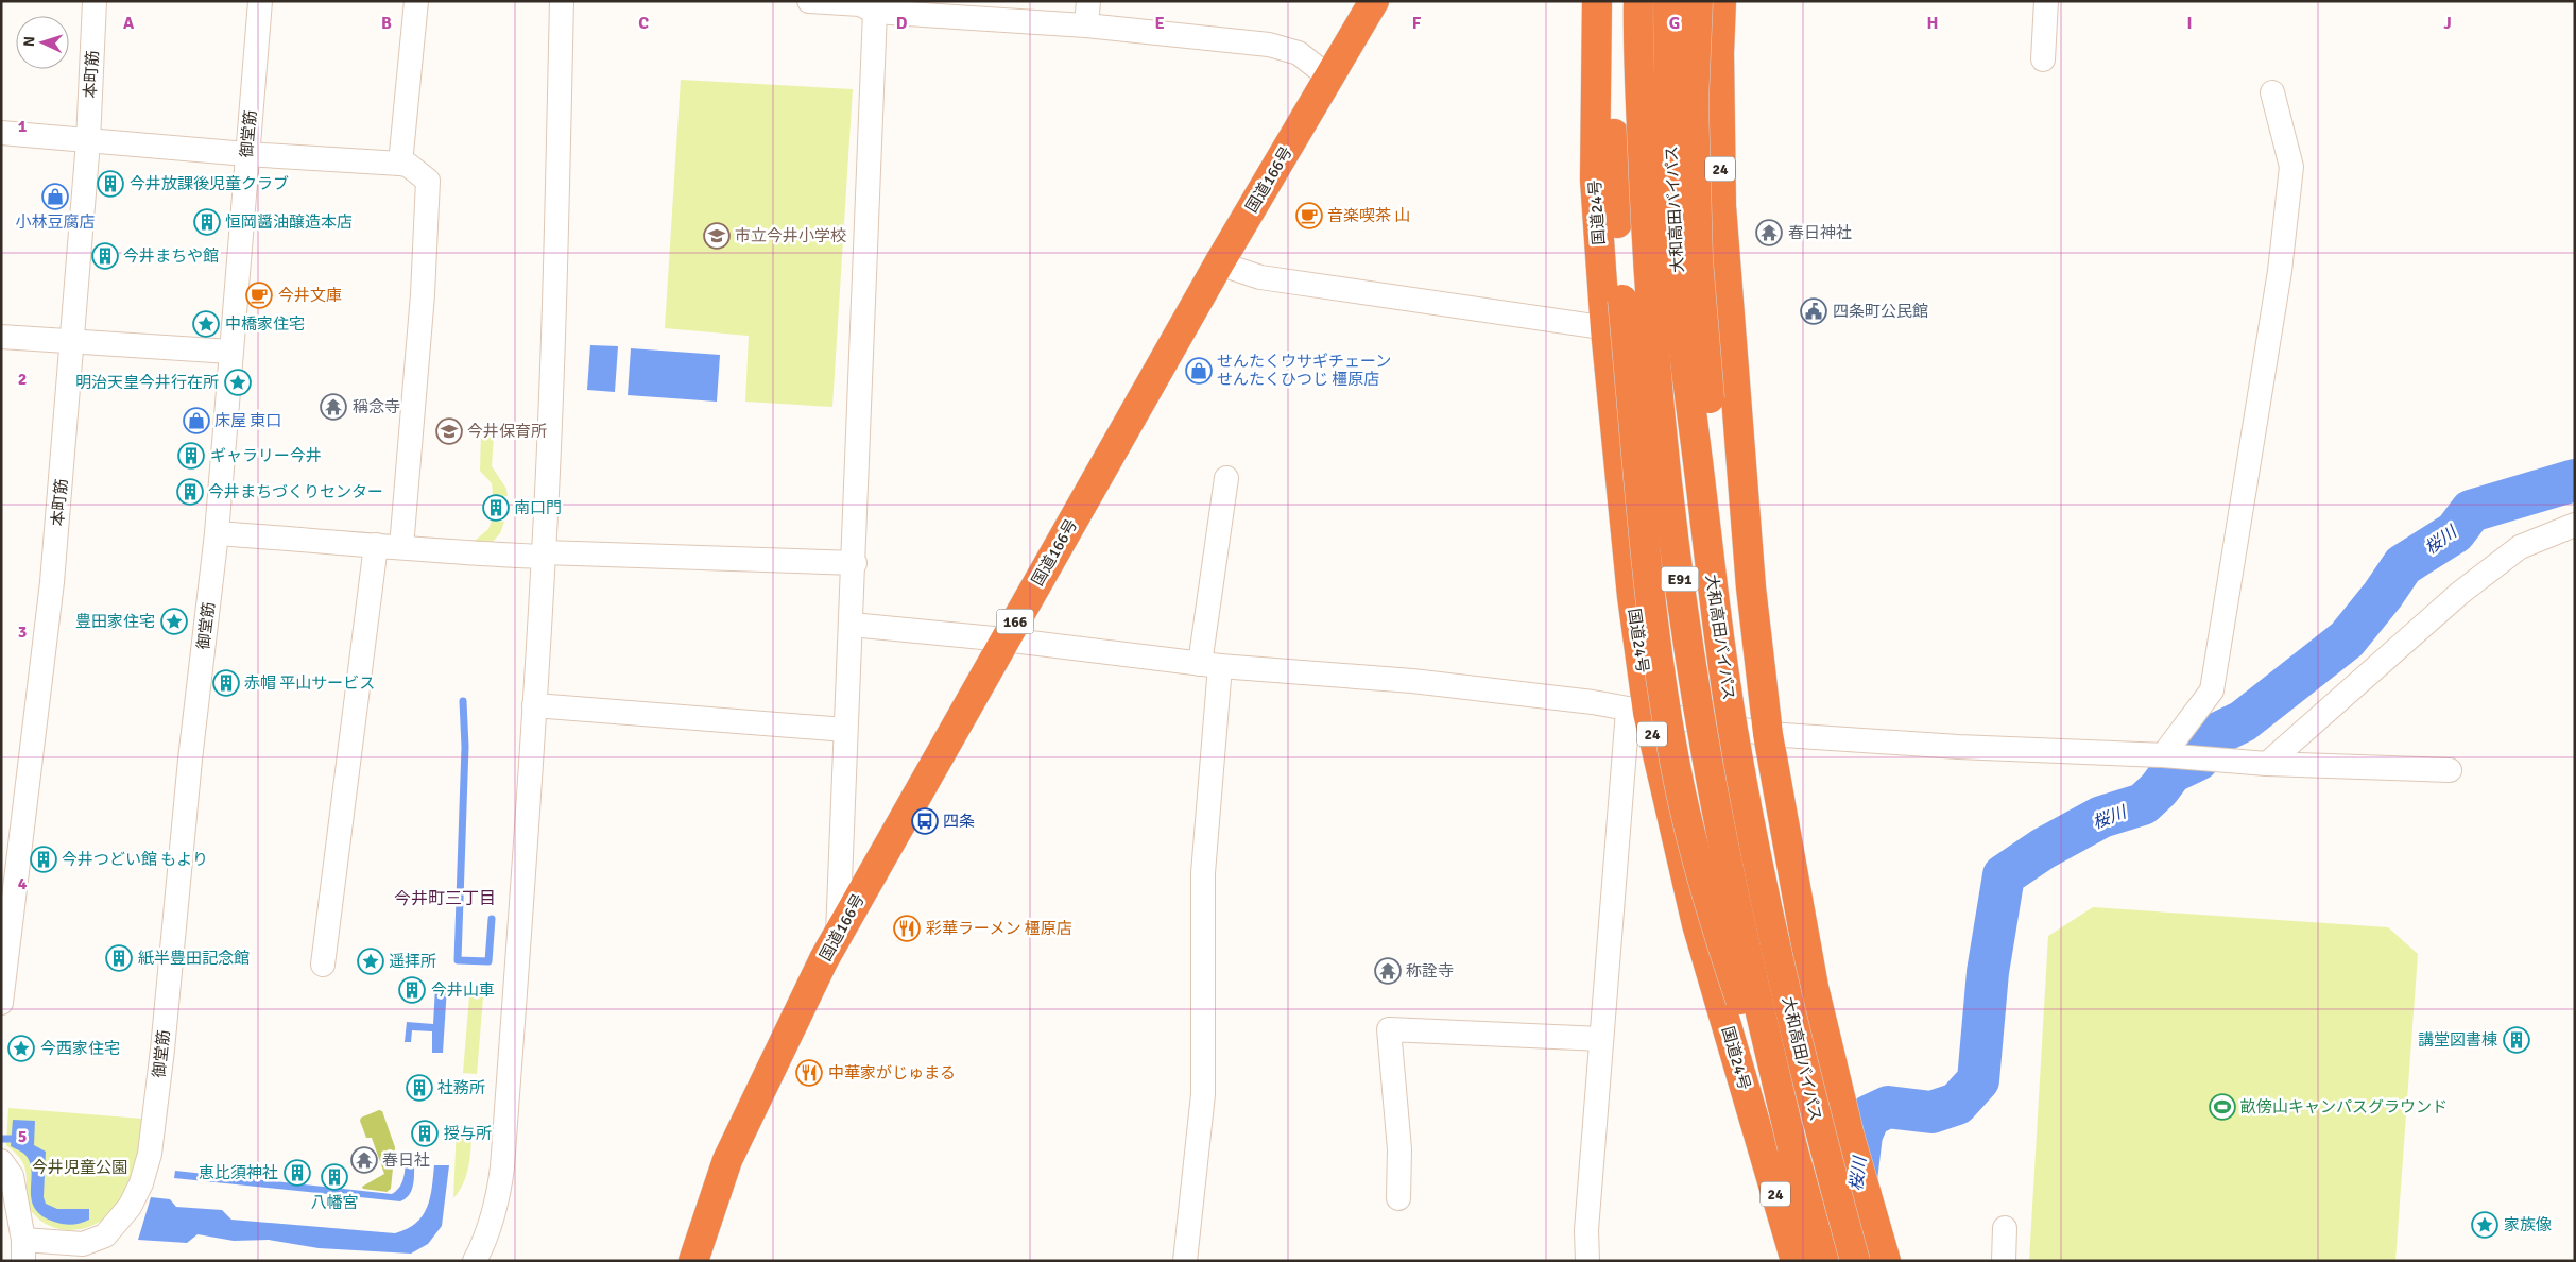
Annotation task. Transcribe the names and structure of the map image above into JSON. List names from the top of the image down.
{
  "streets": {
    "highway": [
      "24",
      "国道166号",
      "大和高田バイパス",
      "国道24号",
      "E91",
      "166"
    ],
    "street": ["本町筋", "御堂筋"]
  },
  "districts": ["今井町三丁目"],
  "water": ["桜川"],
  "parks": ["今井児童公園"],
  "places": {
    "building": [
      "今井放課後児童クラブ",
      "恒岡醤油醸造本店",
      "今井まちや館",
      "ギャラリー今井",
      "今井まちづくりセンター",
      "南口門",
      "赤帽 平山サービス",
      "今井つどい館 もより",
      "紙半豊田記念館",
      "今井山車",
      "講堂図書棟",
      "社務所",
      "授与所",
      "恵比須神社",
      "八幡宮"
    ],
    "shop": ["小林豆腐店", "せんたくウサギチェーン せんたくひつじ 橿原店", "床屋 東口"],
    "cafe": ["音楽喫茶 山", "今井文庫"],
    "temple": [
      "春日神社",
      "稱念寺",
      "称詮寺",
      "春日社"
    ],
    "school or university": ["市立今井小学校", "今井保育所"],
    "public building": ["四条町公民館"],
    "place": [
      "中橋家住宅",
      "明治天皇今井行在所",
      "豊田家住宅",
      "遥拝所",
      "今西家住宅",
      "家族像"
    ],
    "bus stop": ["四条"],
    "restaurant": ["彩華ラーメン 橿原店", "中華家がじゅまる"],
    "sports": ["畝傍山キャンパスグラウンド"]
  },
  "north": "left",
  "grid": {
    "columns": [
      "A",
      "B",
      "C",
      "D",
      "E",
      "F",
      "G",
      "H",
      "I",
      "J"
    ],
    "rows": [
      "1",
      "2",
      "3",
      "4",
      "5"
    ]
  }
}
